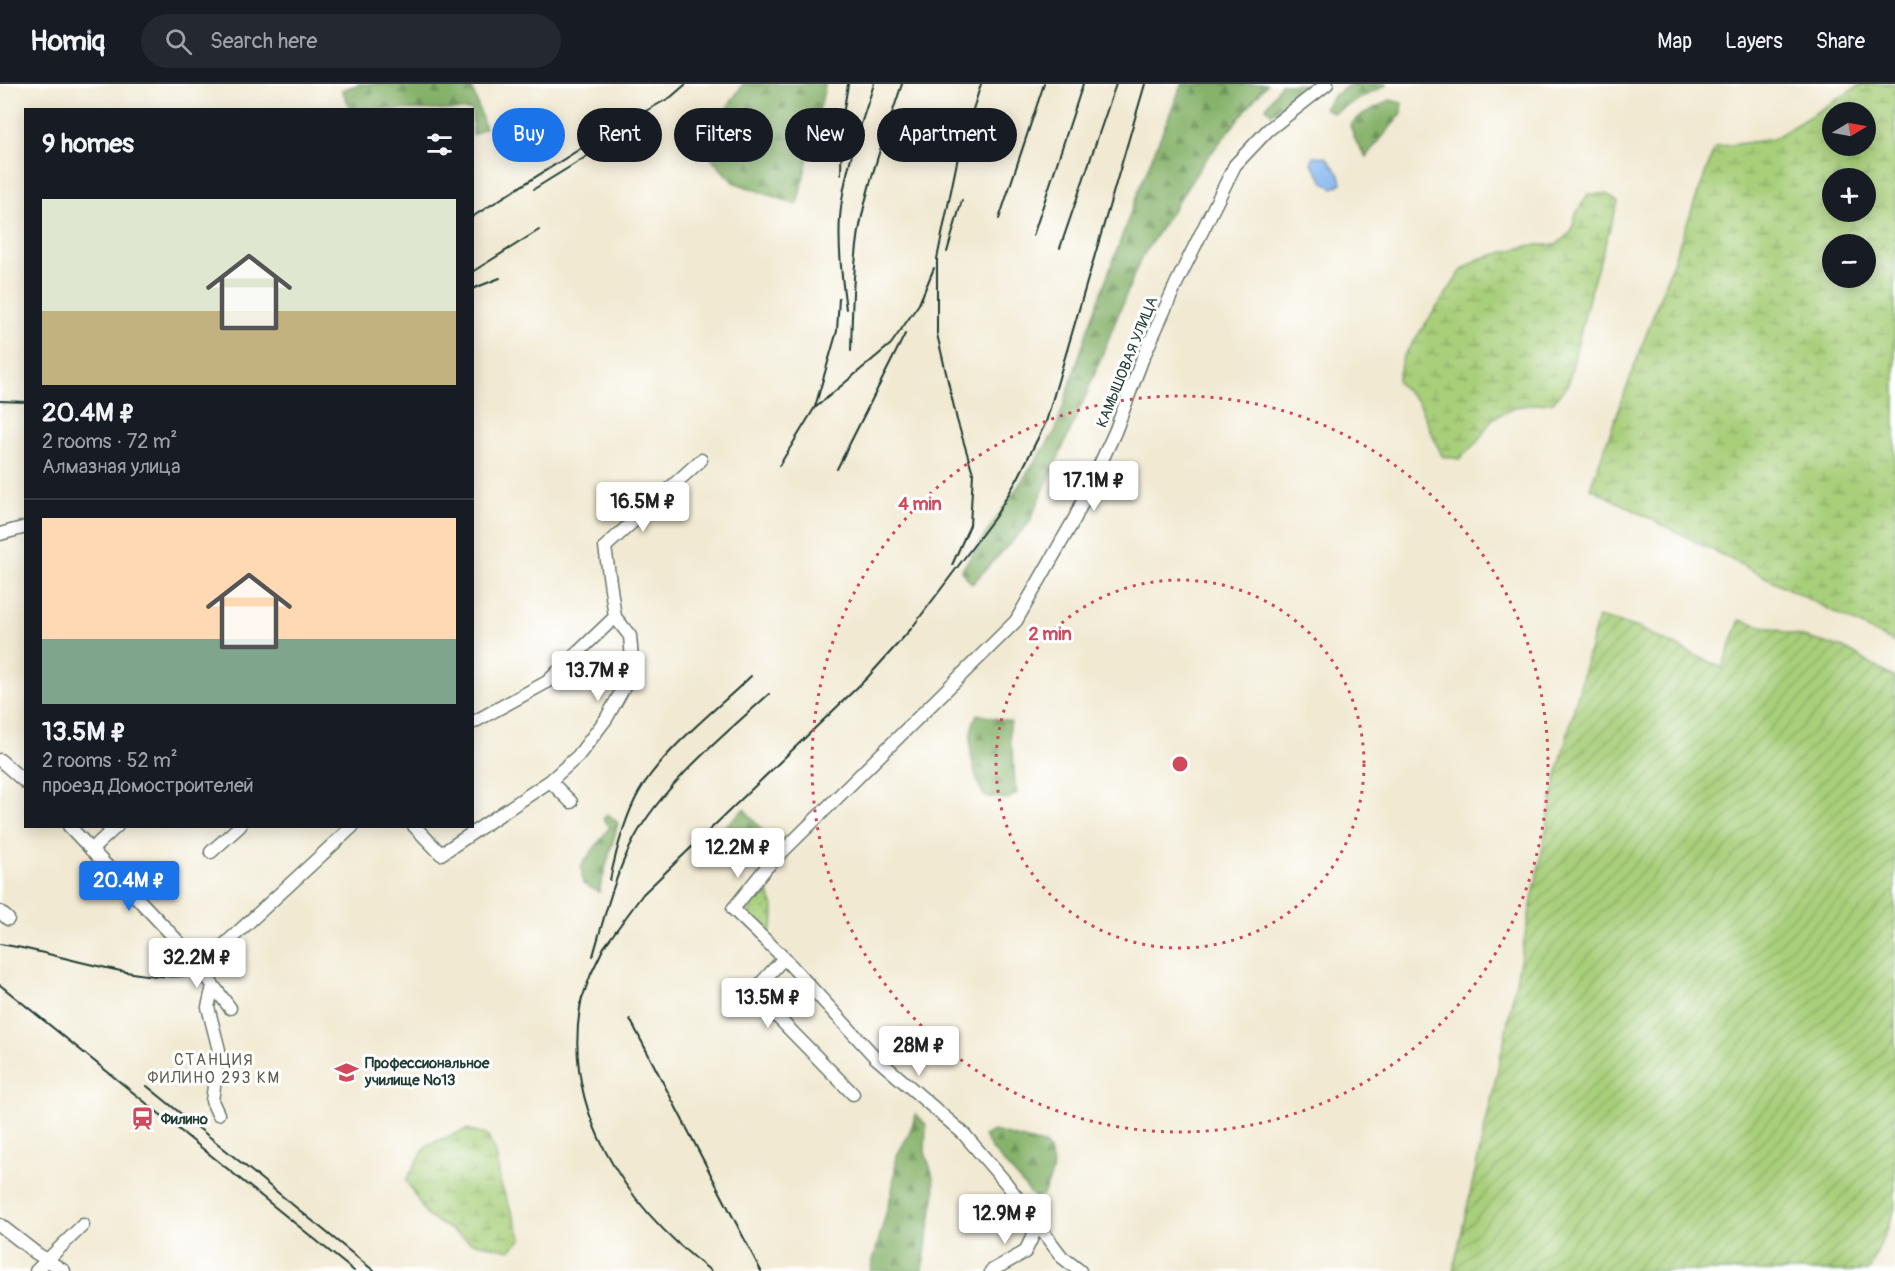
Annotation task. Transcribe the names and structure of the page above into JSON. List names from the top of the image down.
{
  "streets": {
    "street": ["КАМЫШОВАЯ УЛИЦА"]
  },
  "districts": ["СТАНЦИЯ ФИЛИНО 293 КМ"],
  "places": {
    "school or university": ["Профессиональное училище №13"],
    "station": ["Филино"]
  },
  "north": "right",
  "page": {
    "header": "Homiq",
    "search": "Search here",
    "nav": ["Map", "Layers", "Share"],
    "map_buttons": ["+", "−"],
    "chip": [
      "Buy",
      "Rent",
      "Filters",
      "New",
      "Apartment"
    ],
    "heading": "9 homes",
    "list": [
      {
        "name": "20.4M ₽",
        "note": "2 rooms · 72 m² · Алмазная улица"
      },
      {
        "name": "13.5M ₽",
        "note": "2 rooms · 52 m² · проезд Домостроителей"
      }
    ],
    "price": [
      "17.1M ₽",
      "16.5M ₽",
      "13.7M ₽",
      "12.2M ₽",
      "20.4M ₽",
      "32.2M ₽",
      "13.5M ₽",
      "28M ₽",
      "12.9M ₽"
    ]
  },
  "rings": ["4 min", "2 min"]
}
